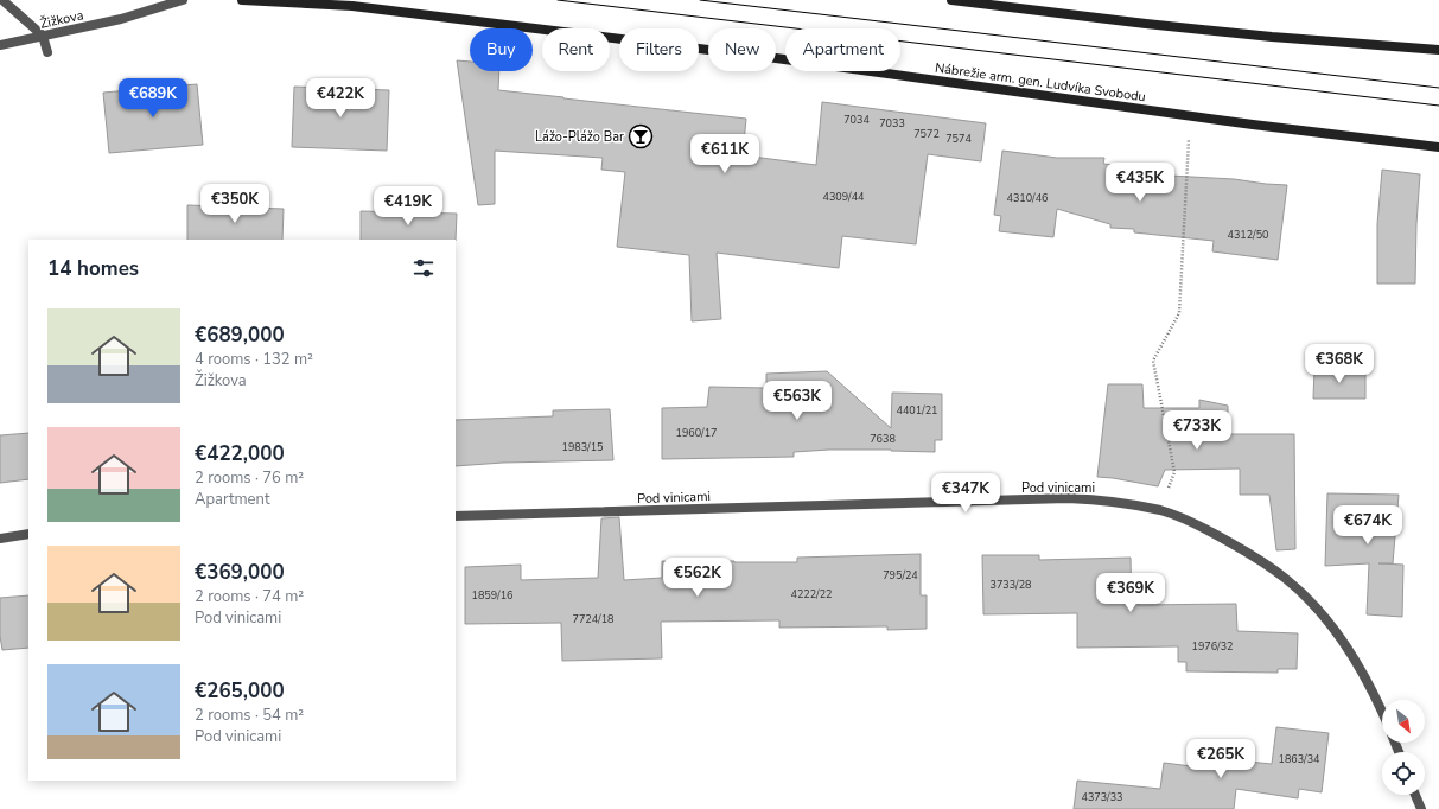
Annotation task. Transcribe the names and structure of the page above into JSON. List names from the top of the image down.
{
  "streets": {
    "main road": ["Nábrežie arm. gen. Ludvíka Svobodu"],
    "street": ["Žižkova", "Pod vinicami"]
  },
  "places": {
    "bar": ["Lážo-Plážo Bar"]
  },
  "house_numbers": [
    "7034",
    "7033",
    "7572",
    "7574",
    "4309/44",
    "4310/46",
    "4312/50",
    "4401/21",
    "1960/17",
    "7638",
    "1983/15",
    "795/24",
    "3733/28",
    "4222/22",
    "1859/16",
    "7724/18",
    "1976/32",
    "1863/34",
    "4373/33"
  ],
  "north": "bottom right",
  "page": {
    "chip": [
      "Buy",
      "Rent",
      "Filters",
      "New",
      "Apartment"
    ],
    "price": [
      "€689K",
      "€422K",
      "€611K",
      "€435K",
      "€350K",
      "€419K",
      "€368K",
      "€563K",
      "€733K",
      "€347K",
      "€674K",
      "€562K",
      "€369K",
      "€265K"
    ],
    "heading": "14 homes",
    "list": [
      {
        "name": "€689,000",
        "note": "4 rooms · 132 m² · Žižkova"
      },
      {
        "name": "€422,000",
        "note": "2 rooms · 76 m² · Apartment"
      },
      {
        "name": "€369,000",
        "note": "2 rooms · 74 m² · Pod vinicami"
      },
      {
        "name": "€265,000",
        "note": "2 rooms · 54 m² · Pod vinicami"
      }
    ]
  }
}
